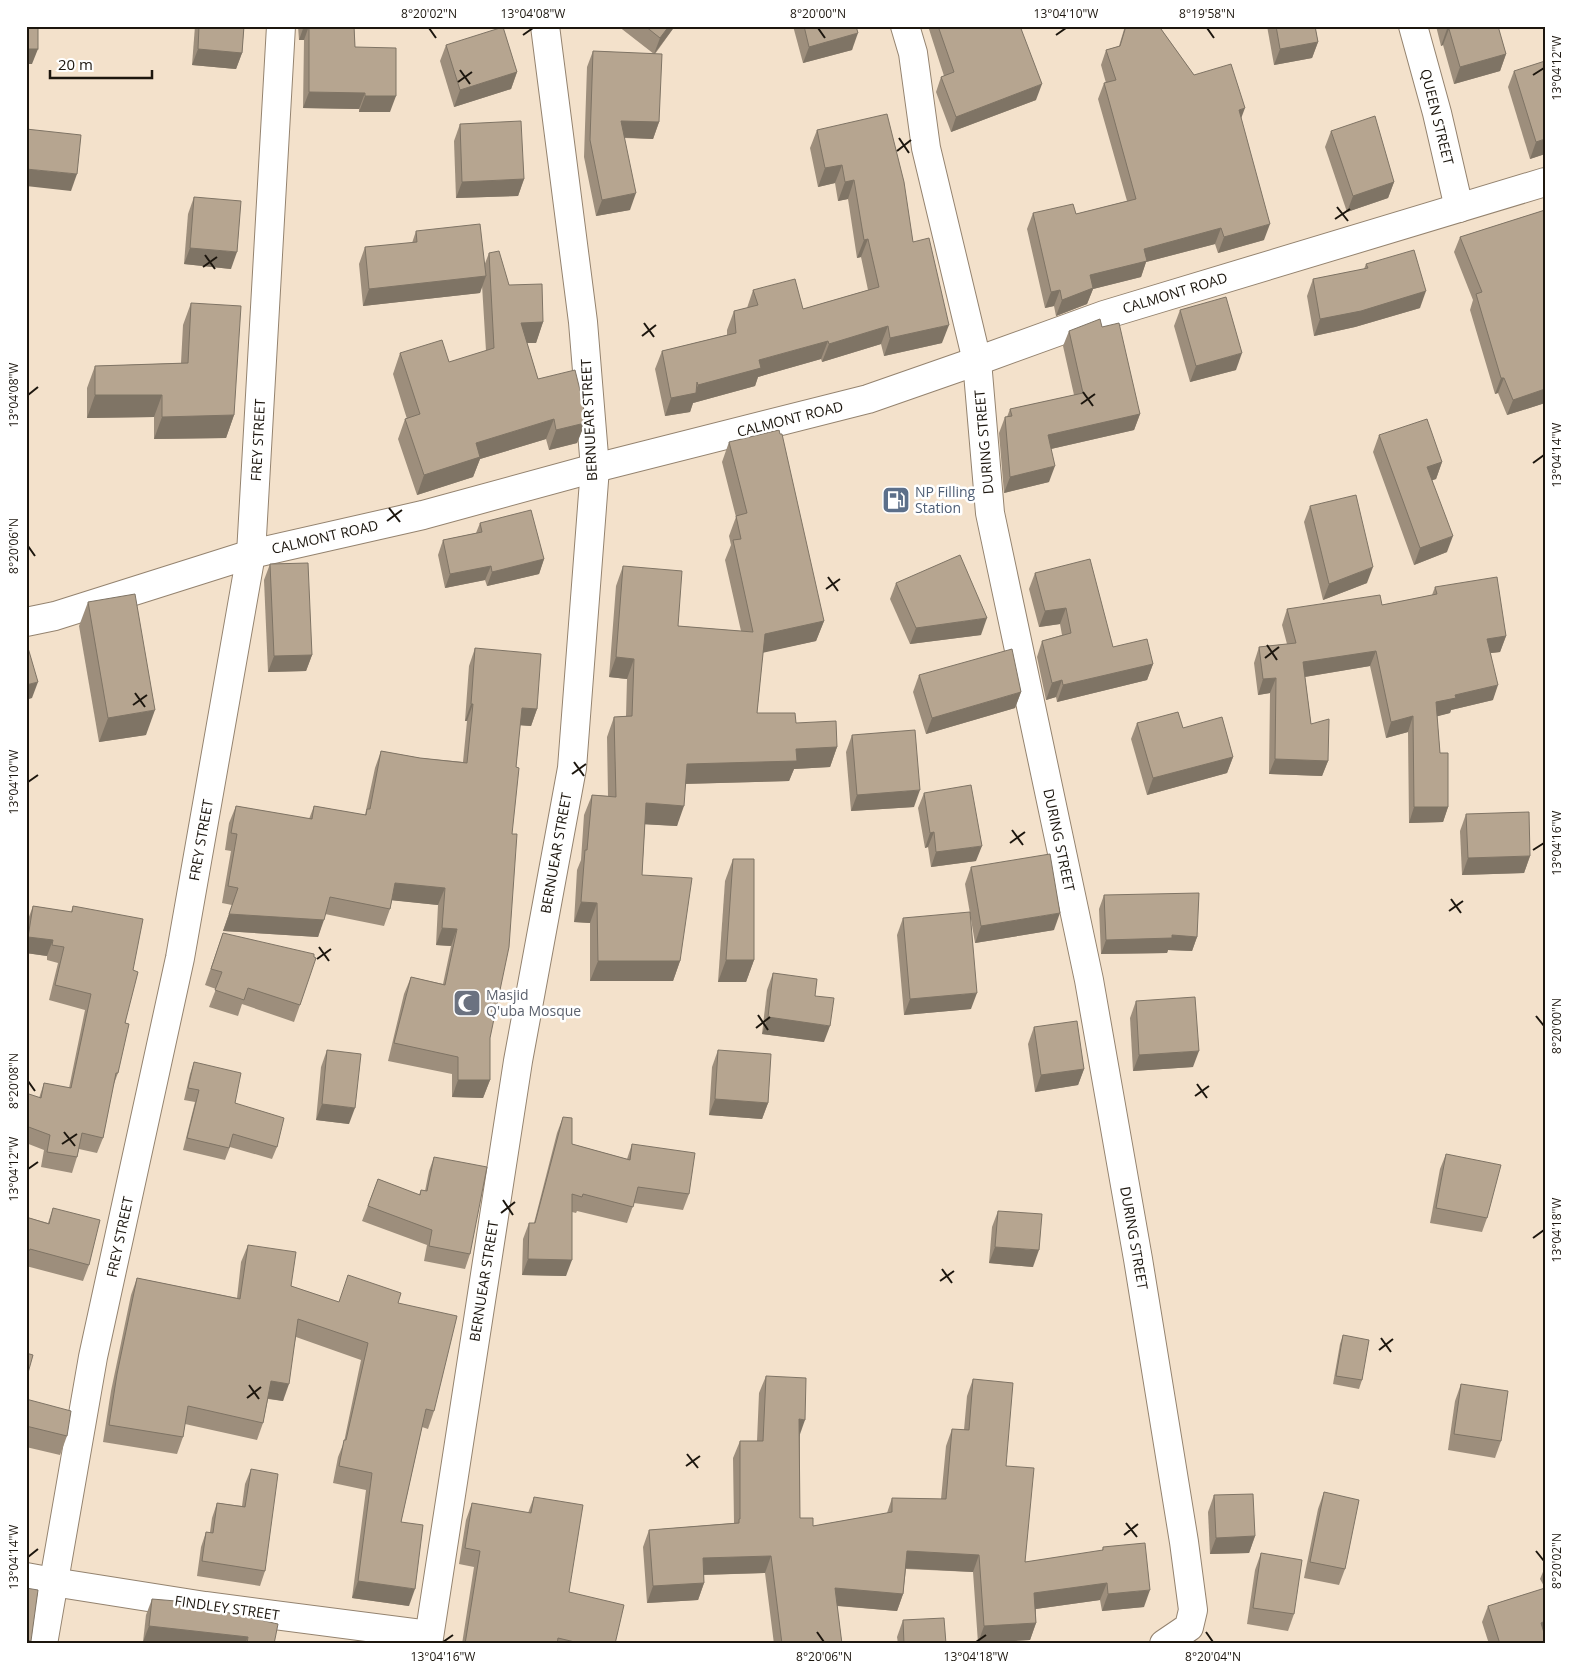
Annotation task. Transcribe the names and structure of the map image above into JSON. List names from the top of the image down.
{
  "streets": {
    "street": [
      "QUEEN STREET",
      "CALMONT ROAD",
      "BERNUEAR STREET",
      "FREY STREET",
      "DURING STREET",
      "FINDLEY STREET"
    ]
  },
  "crossings": [
    ["QUEEN STREET", "CALMONT ROAD"],
    ["CALMONT ROAD", "BERNUEAR STREET"],
    ["CALMONT ROAD", "FREY STREET"],
    ["CALMONT ROAD", "DURING STREET"],
    ["BERNUEAR STREET", "FINDLEY STREET"],
    ["FREY STREET", "FINDLEY STREET"]
  ],
  "places": {
    "fuel station": ["NP Filling Station"],
    "mosque": ["Masjid Q'uba Mosque"]
  },
  "scale_bar": "20 m",
  "coordinates": [
    "8°20'02\"N",
    "13°04'08\"W",
    "8°20'00\"N",
    "13°04'10\"W",
    "8°19'58\"N",
    "13°04'12\"W",
    "13°04'14\"W",
    "8°20'06\"N",
    "13°04'16\"W",
    "8°20'08\"N",
    "13°04'18\"W",
    "8°20'04\"N"
  ]
}
